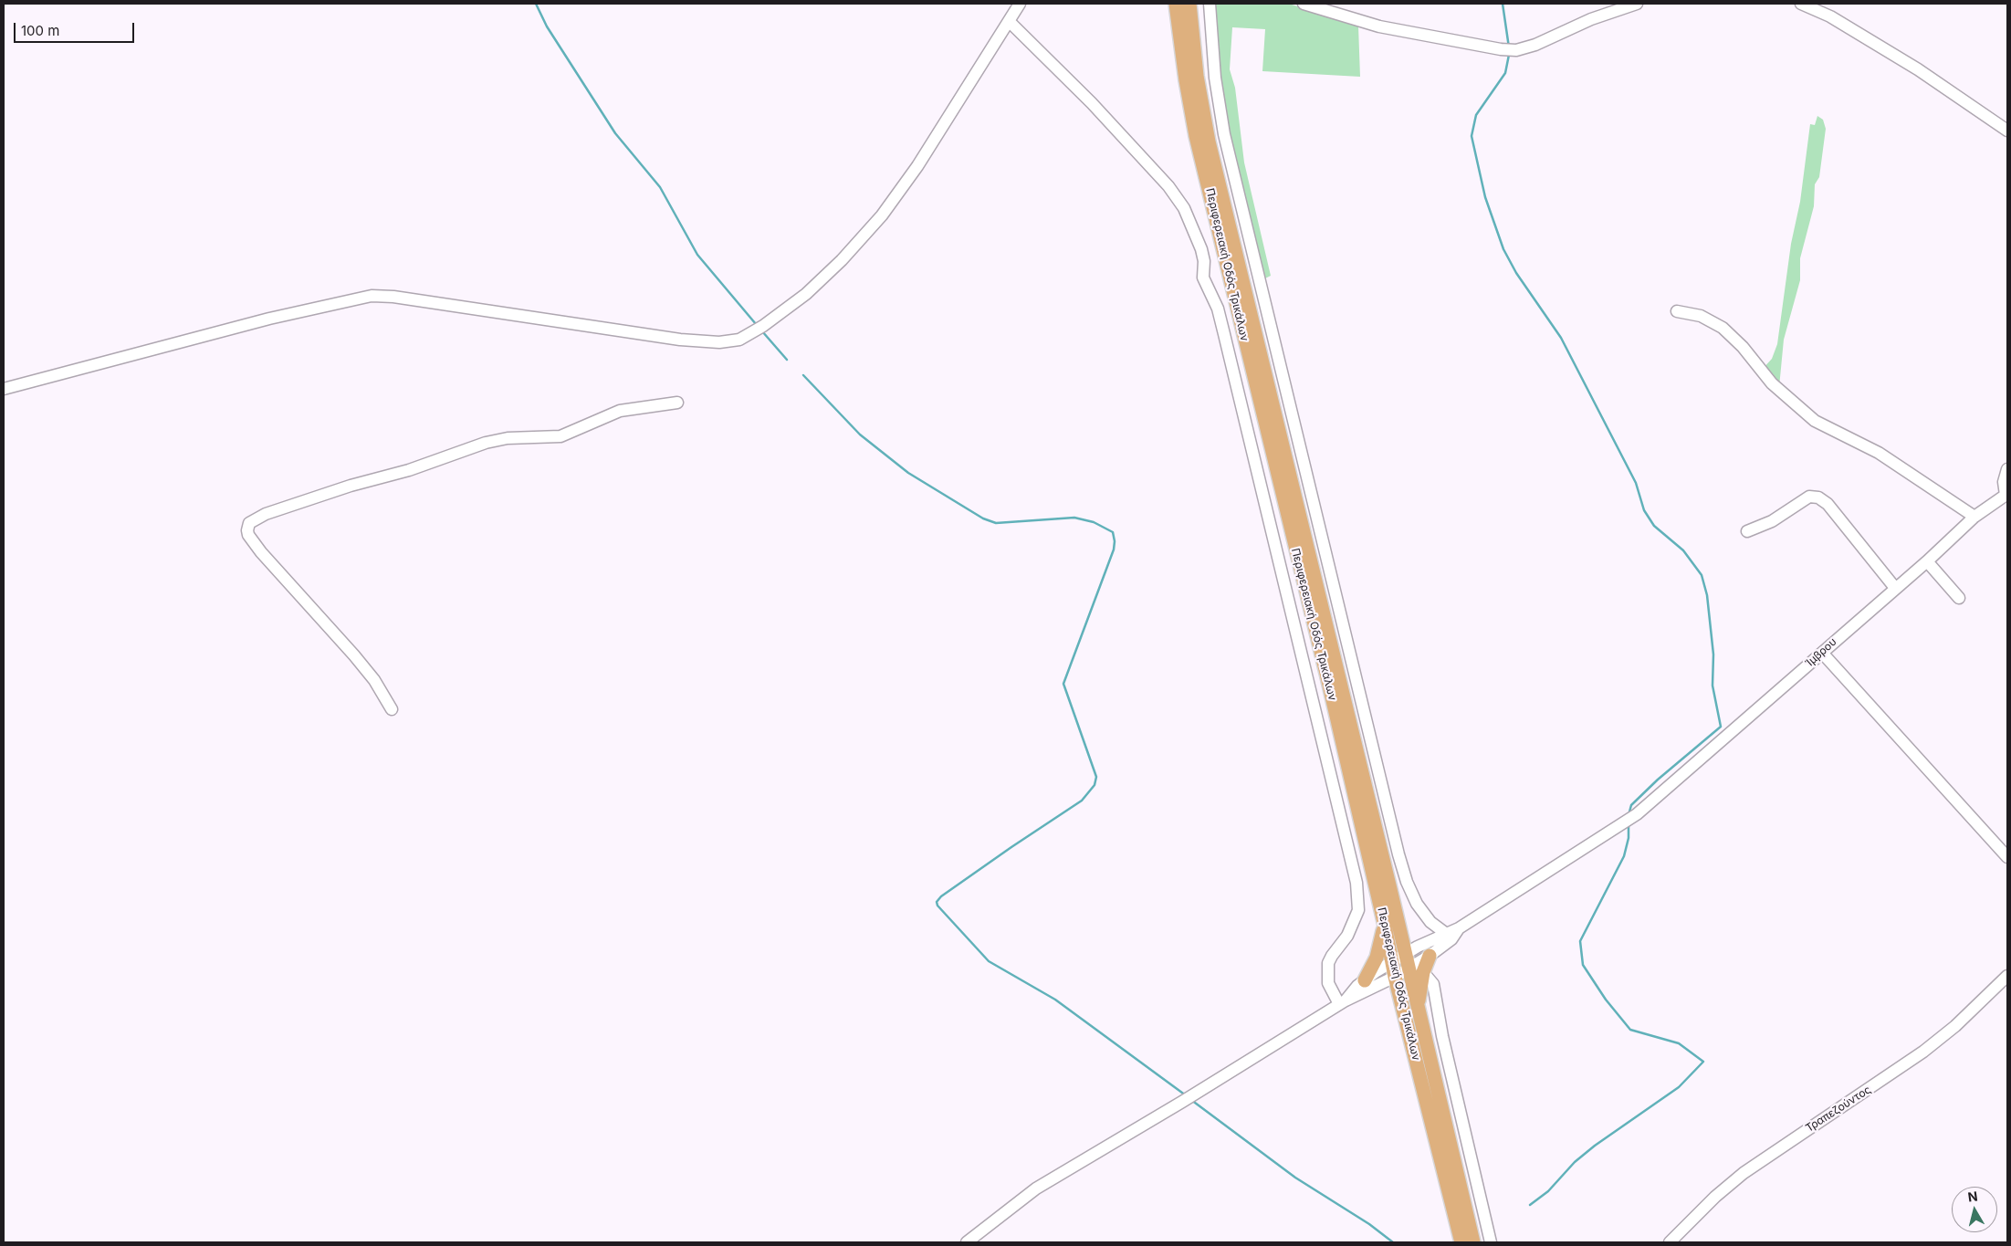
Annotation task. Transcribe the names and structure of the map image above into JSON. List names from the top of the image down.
{
  "streets": {
    "main road": ["Περιφερειακή Οδός Τρικάλων"],
    "street": ["Ίμβρου", "Τραπεζούντος"]
  },
  "scale_bar": "100 m",
  "north": "top"
}
